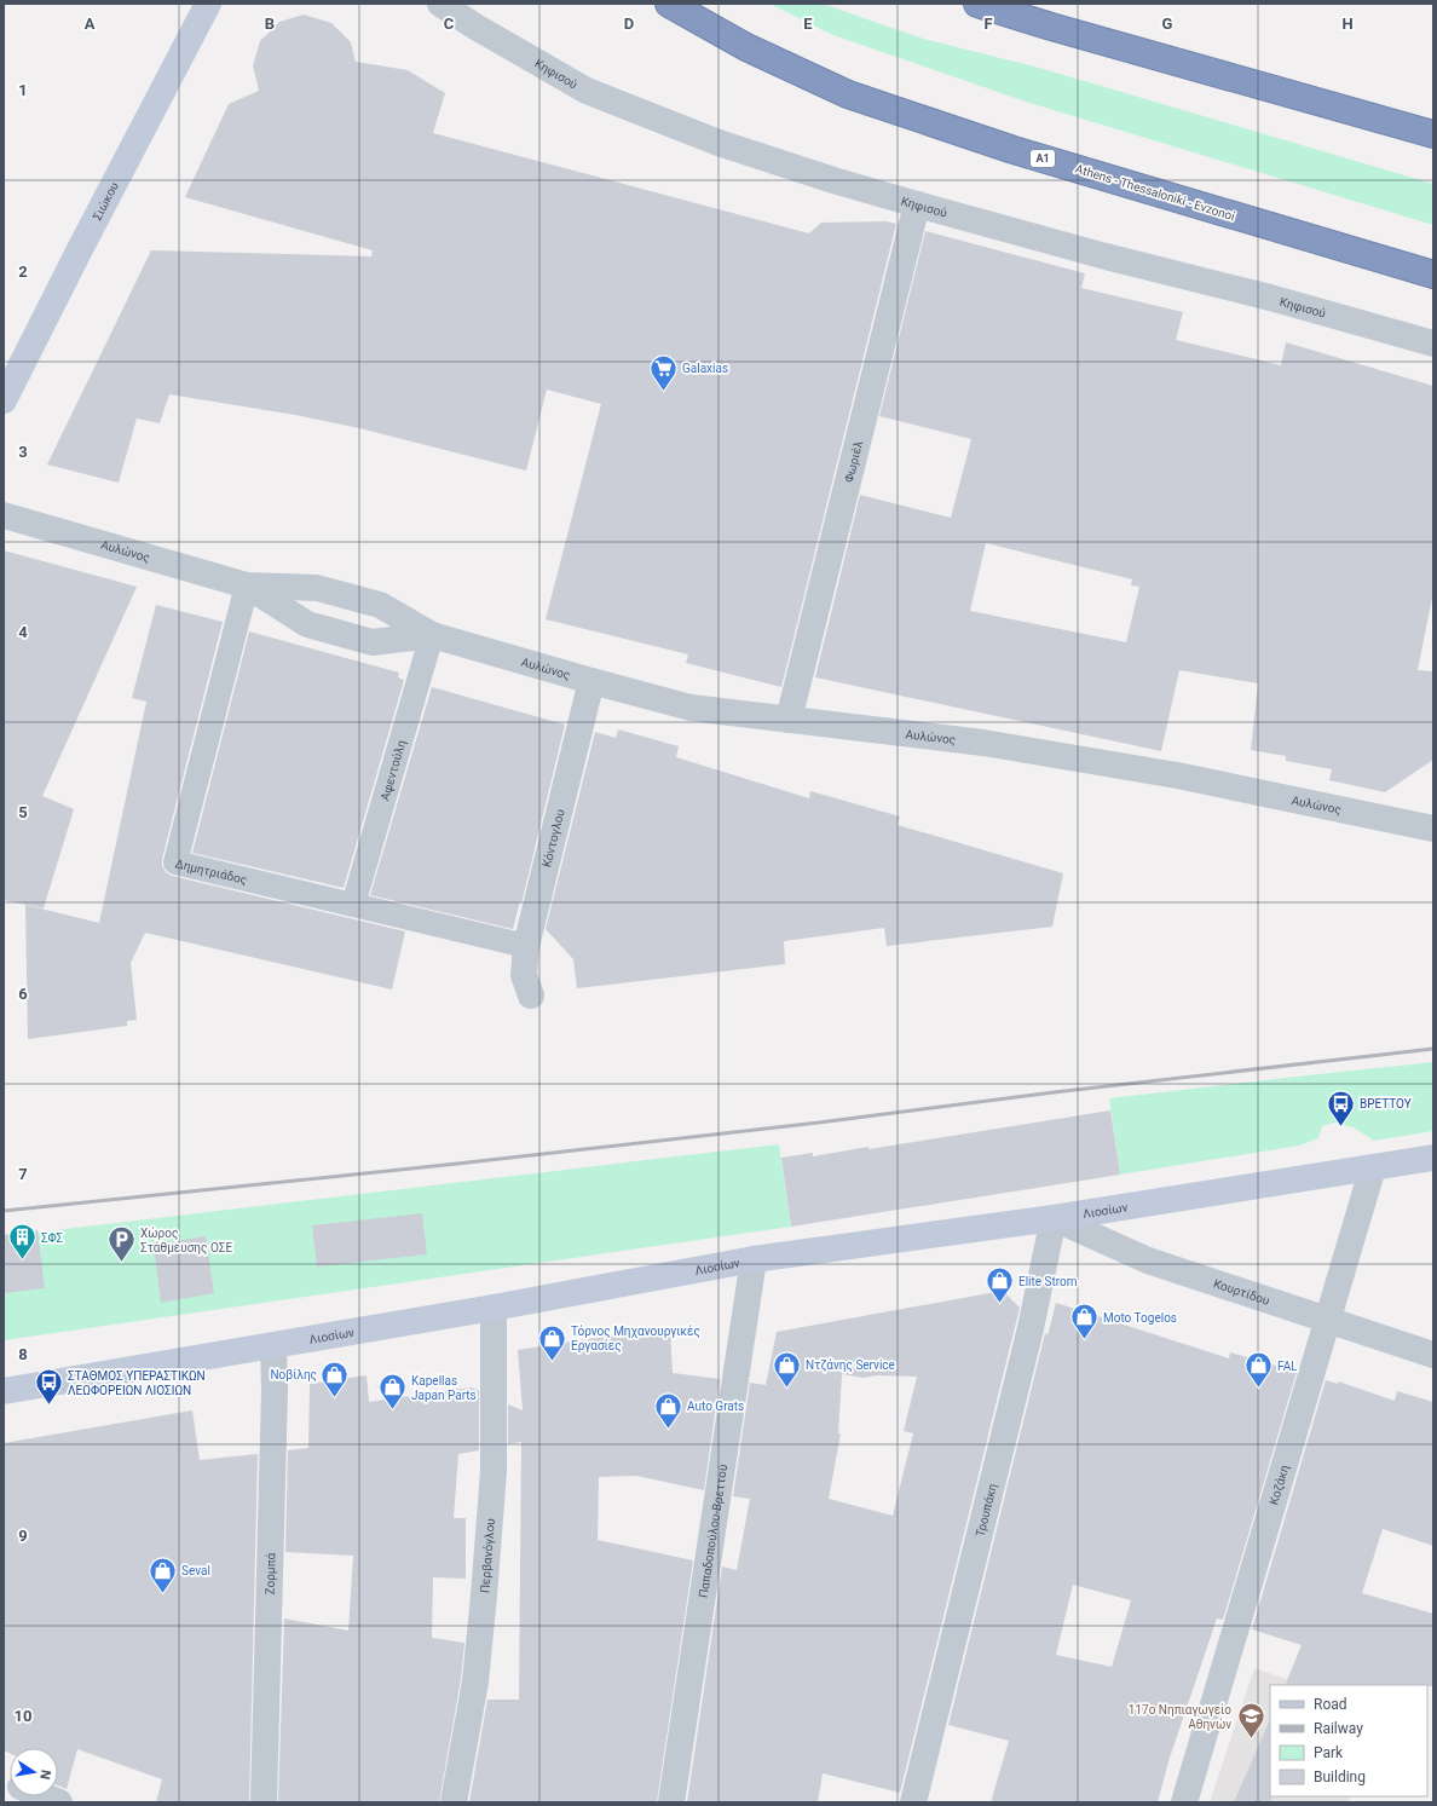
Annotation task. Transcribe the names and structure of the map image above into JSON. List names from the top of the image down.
{
  "streets": {
    "highway": ["Α1", "Athens - Thessaloniki - Evzonoi"],
    "main road": ["Σιώκου", "Λιοσίων"],
    "street": [
      "Κηφισού",
      "Φωριέλ",
      "Αυλώνος",
      "Αφεντούλη",
      "Κόντογλου",
      "Δημητριάδος",
      "Κουρτίδου",
      "Κοζάκη",
      "Τρουπάκη",
      "Παπαδοπούλου-Βρεττού",
      "Περβανόγλου",
      "Ζορμπά"
    ]
  },
  "crossings": [
    ["Κηφισού", "Φωριέλ"],
    ["Φωριέλ", "Αυλώνος"],
    ["Αυλώνος", "Αφεντούλη"],
    ["Αυλώνος", "Κόντογλου"],
    ["Αυλώνος", "Δημητριάδος"],
    ["Αφεντούλη", "Δημητριάδος"],
    ["Κόντογλου", "Δημητριάδος"],
    ["Λιοσίων", "Κουρτίδου"],
    ["Λιοσίων", "Κοζάκη"],
    ["Λιοσίων", "Τρουπάκη"],
    ["Λιοσίων", "Παπαδοπούλου-Βρεττού"],
    ["Λιοσίων", "Περβανόγλου"],
    ["Λιοσίων", "Ζορμπά"],
    ["Κουρτίδου", "Κοζάκη"],
    ["Κουρτίδου", "Τρουπάκη"]
  ],
  "places": {
    "supermarket": ["Galaxias"],
    "bus stop": ["ΒΡΕΤΤΟΥ", "ΣΤΑΘΜΟΣ ΥΠΕΡΑΣΤΙΚΩΝ ΛΕΩΦΟΡΕΙΩΝ ΛΙΟΣΙΩΝ"],
    "building": ["ΣΦΣ"],
    "parking": ["Χώρος Στάθμευσης ΟΣΕ"],
    "shop": [
      "Elite Strom",
      "Moto Togelos",
      "Τόρνος Μηχανουργικές Εργασίες",
      "Ντζάνης Service",
      "FAL",
      "Νοβίλης",
      "Kapellas Japan Parts",
      "Auto Grats",
      "Seval"
    ],
    "school or university": ["117ο Νηπιαγωγείο Αθηνών"]
  },
  "legend": [
    "Road",
    "Railway",
    "Park",
    "Building"
  ],
  "north": "right",
  "grid": {
    "columns": [
      "A",
      "B",
      "C",
      "D",
      "E",
      "F",
      "G",
      "H"
    ],
    "rows": [
      "1",
      "2",
      "3",
      "4",
      "5",
      "6",
      "7",
      "8",
      "9",
      "10"
    ]
  }
}
